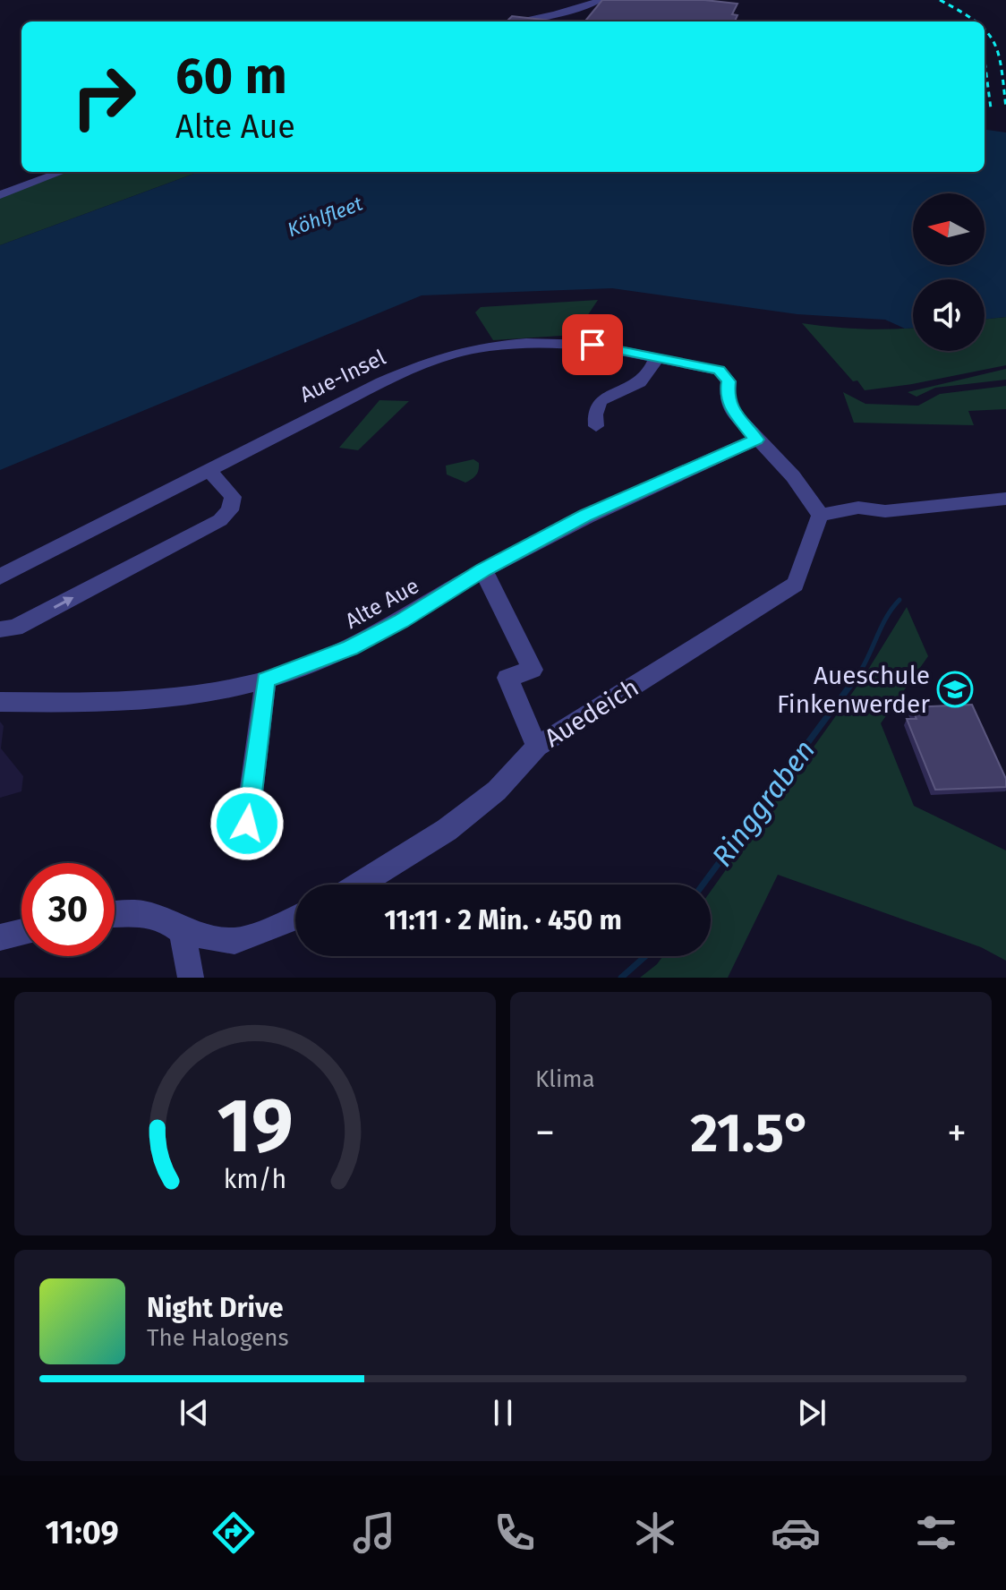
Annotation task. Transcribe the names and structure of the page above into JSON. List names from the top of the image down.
{
  "streets": {
    "street": ["Aue-Insel", "Alte Aue", "Auedeich"]
  },
  "water": ["Köhlfleet", "Ringgraben"],
  "places": {
    "school or university": ["Aueschule Finkenwerder"]
  },
  "north": "left",
  "page": {
    "turn": ["60 m", "Alte Aue"],
    "limit": "30",
    "trip": "11:11 · 2 Min. · 450 m",
    "tile": "Klima",
    "heat": ["−", "21.5°", "+"],
    "song": ["Night Drive", "The Halogens"],
    "tabs": "11:09",
    "gauge": ["19", "km/h"]
  }
}
